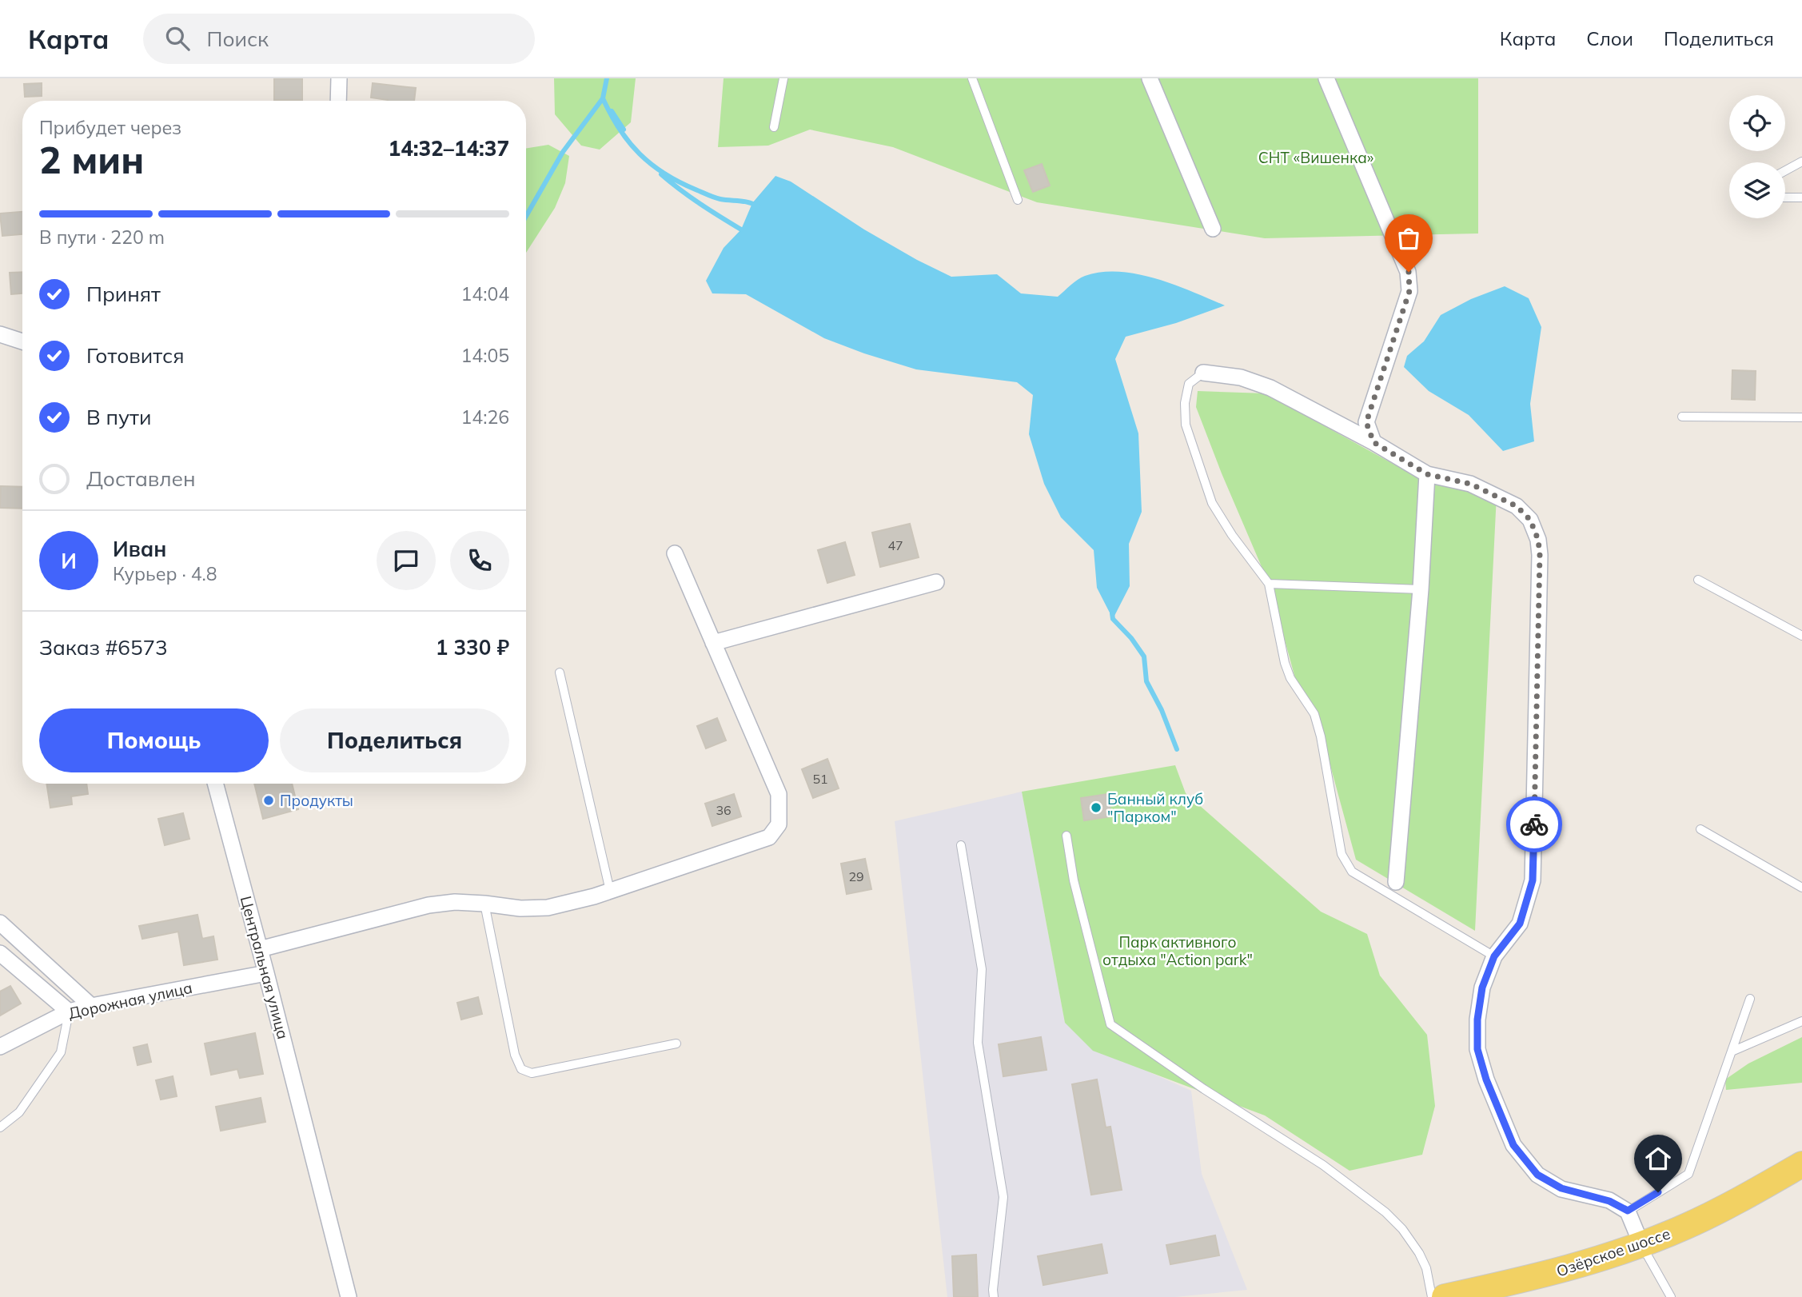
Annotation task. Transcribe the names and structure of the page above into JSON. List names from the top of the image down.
{
  "streets": {
    "main road": ["Озёрское шоссе"],
    "street": ["Центральная улица", "Дорожная улица"]
  },
  "crossings": [
    ["Центральная улица", "Дорожная улица"]
  ],
  "parks": ["СНТ «Вишенка»", "Парк активного отдыха \"Action park\""],
  "places": ["Продукты", "Банный клуб \"Парком\""],
  "house_numbers": [
    "47",
    "51",
    "36",
    "29"
  ],
  "page": {
    "header": "Карта",
    "search": "Поиск",
    "nav": ["Карта", "Слои", "Поделиться"],
    "heading": ["2 мин", "Прибудет через", "14:32–14:37"],
    "panel": [
      "Иван",
      "Курьер · 4.8",
      "Заказ #6573",
      "1 330 ₽"
    ],
    "bar": "В пути · 220 m",
    "list": [
      ["Принят", "14:04"],
      ["Готовится", "14:05"],
      ["В пути", "14:26"],
      "Доставлен"
    ],
    "round": "И",
    "buttons": ["Помощь", "Поделиться"]
  }
}
